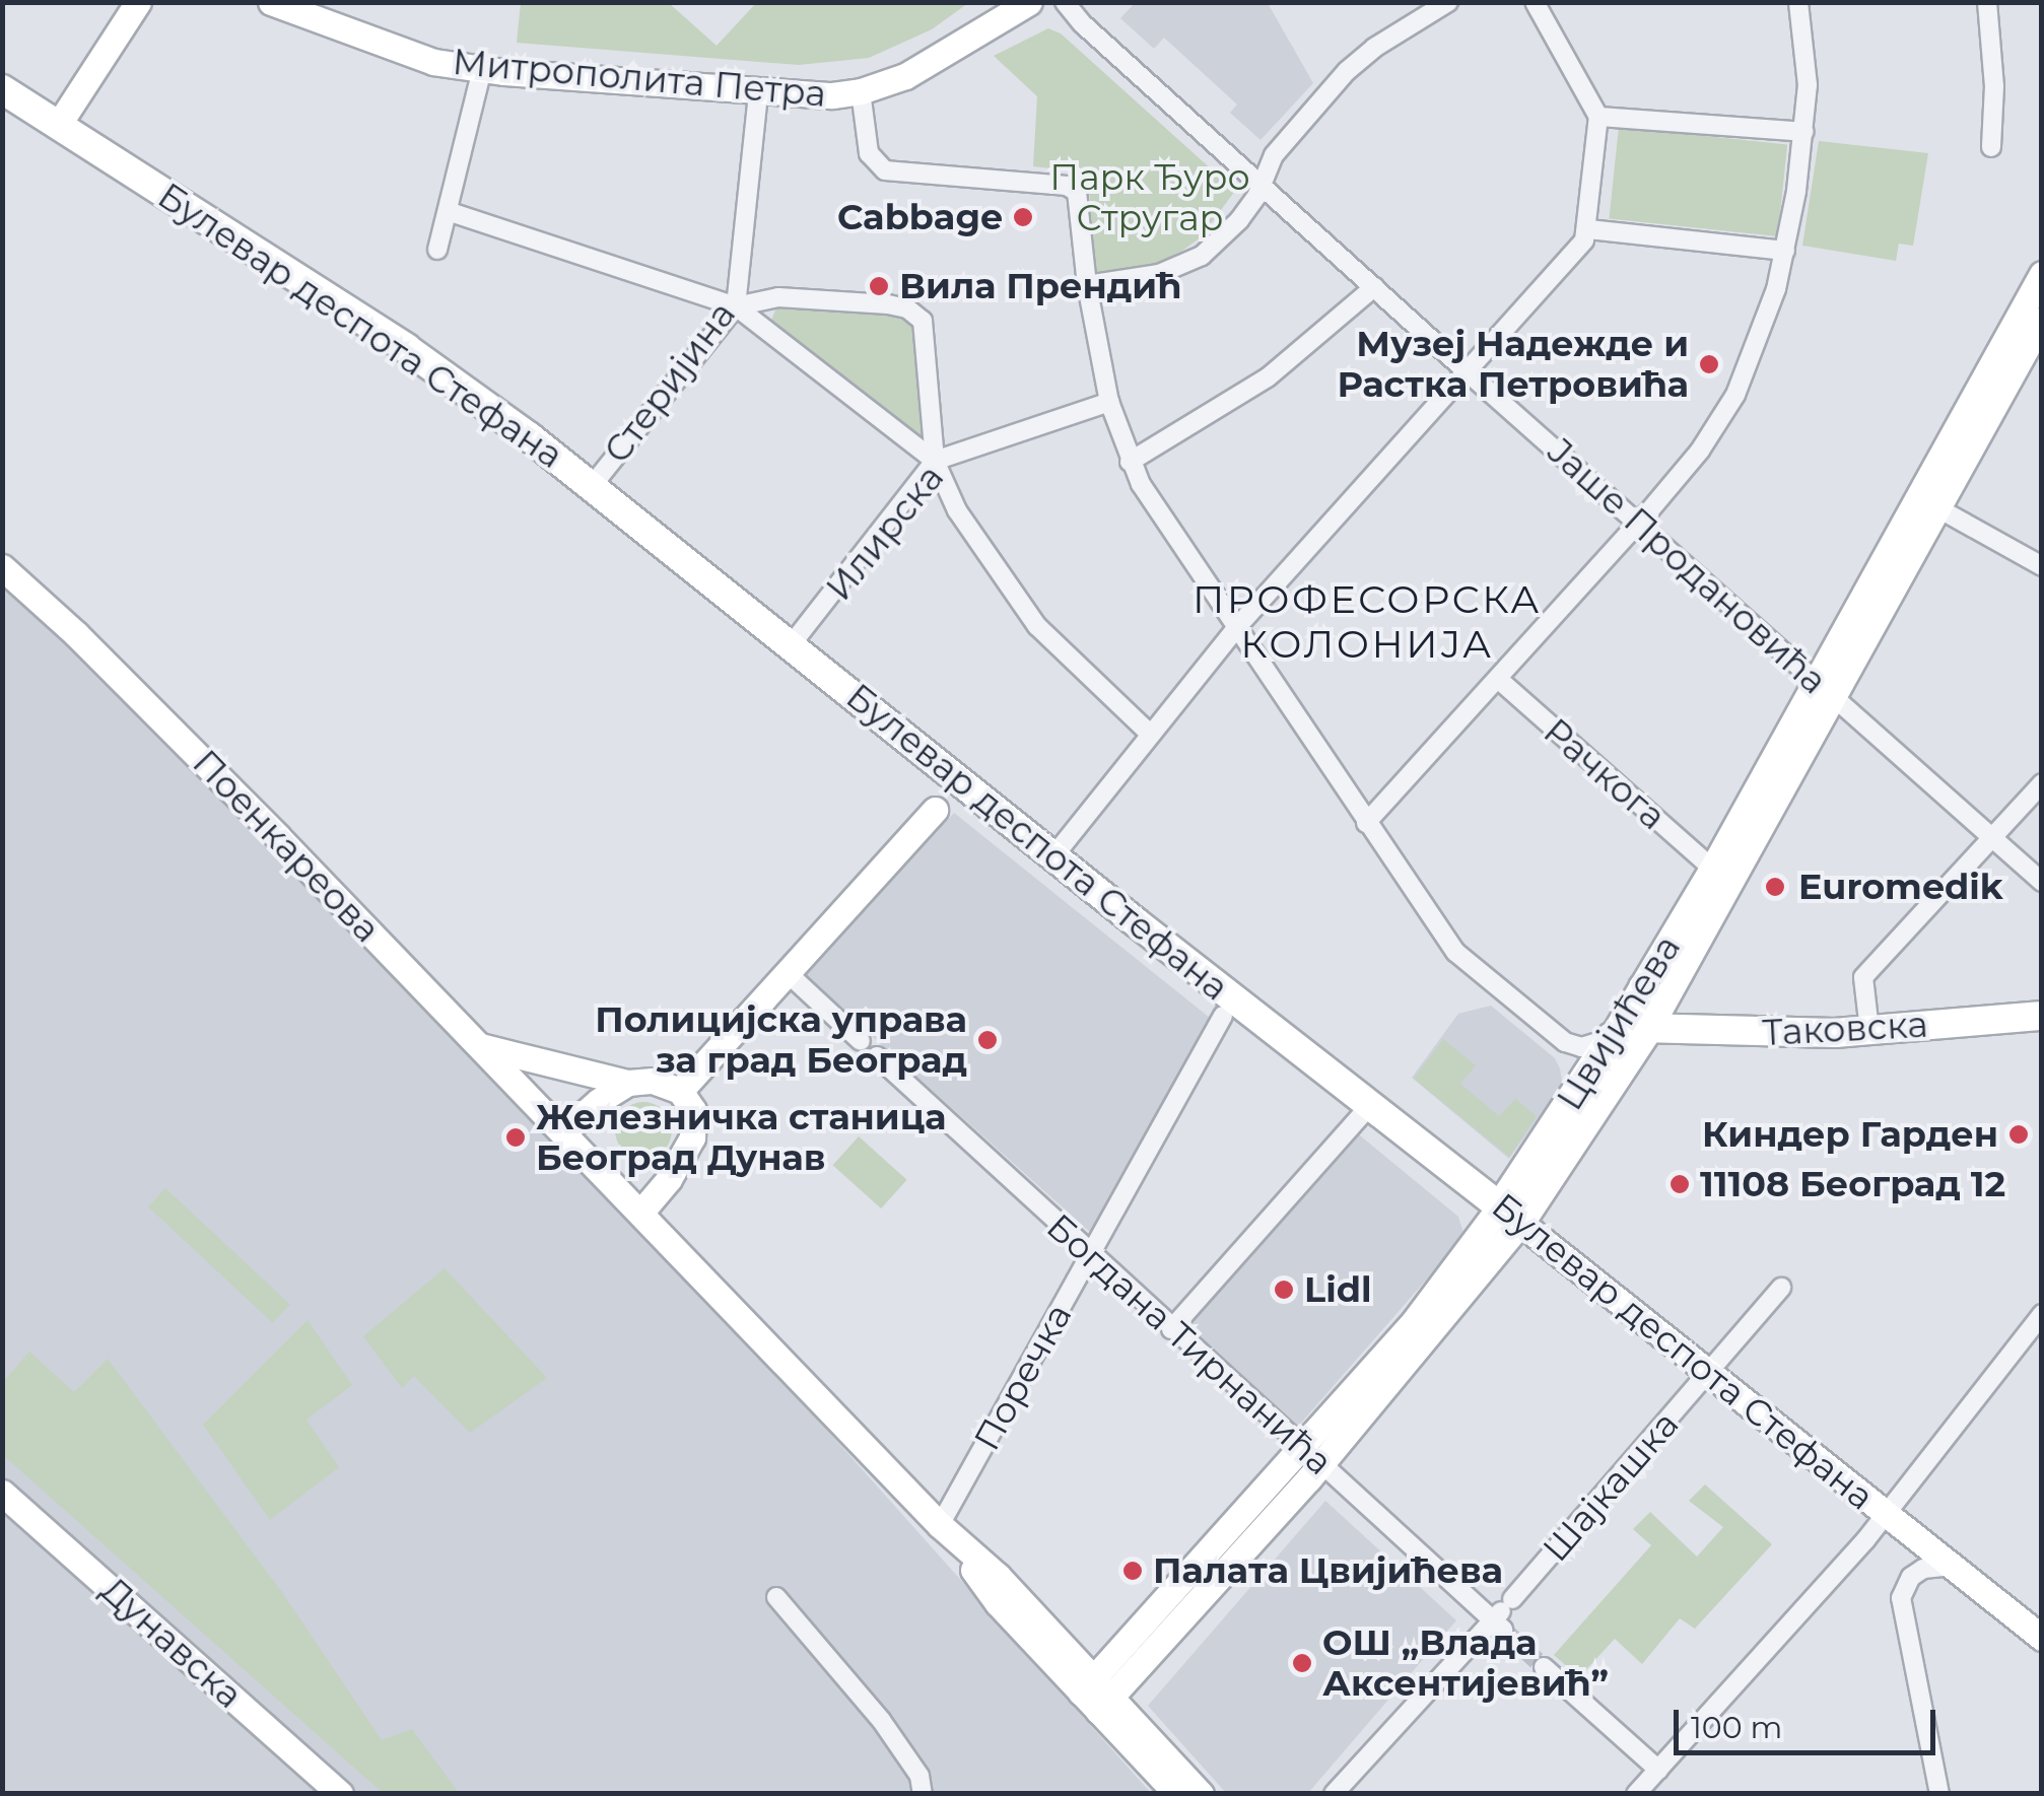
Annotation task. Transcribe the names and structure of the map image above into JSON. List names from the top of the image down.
{
  "streets": {
    "main road": [
      "Митрополита Петра",
      "Булевар деспота Стефана",
      "Поенкареова",
      "Цвијићева",
      "Таковска",
      "Дунавска"
    ],
    "street": [
      "Стеријина",
      "Илирска",
      "Јаше Продановића",
      "Рачкога",
      "Богдана Тирнанића",
      "Поречка",
      "Шајкашка"
    ]
  },
  "crossings": [
    ["Митрополита Петра", "Стеријина"],
    ["Булевар деспота Стефана", "Стеријина"],
    ["Булевар деспота Стефана", "Илирска"],
    ["Булевар деспота Стефана", "Цвијићева"],
    ["Булевар деспота Стефана", "Шајкашка"],
    ["Јаше Продановића", "Цвијићева"],
    ["Рачкога", "Цвијићева"],
    ["Поенкареова", "Цвијићева"],
    ["Поенкареова", "Поречка"],
    ["Цвијићева", "Таковска"],
    ["Цвијићева", "Богдана Тирнанића"],
    ["Богдана Тирнанића", "Поречка"],
    ["Богдана Тирнанића", "Шајкашка"]
  ],
  "districts": ["ПРОФЕСОРСКА КОЛОНИЈА"],
  "parks": ["Парк Ђуро Стругар"],
  "places": [
    "Cabbage",
    "Вила Прендић",
    "Музеј Надежде и Растка Петровића",
    "Euromedik",
    "Полицијска управа за град Београд",
    "Киндер Гарден",
    "Железничка станица Београд Дунав",
    "11108 Београд 12",
    "Lidl",
    "Палата Цвијићева",
    "ОШ „Влада Аксентијевић”"
  ],
  "scale_bar": "100 m"
}
